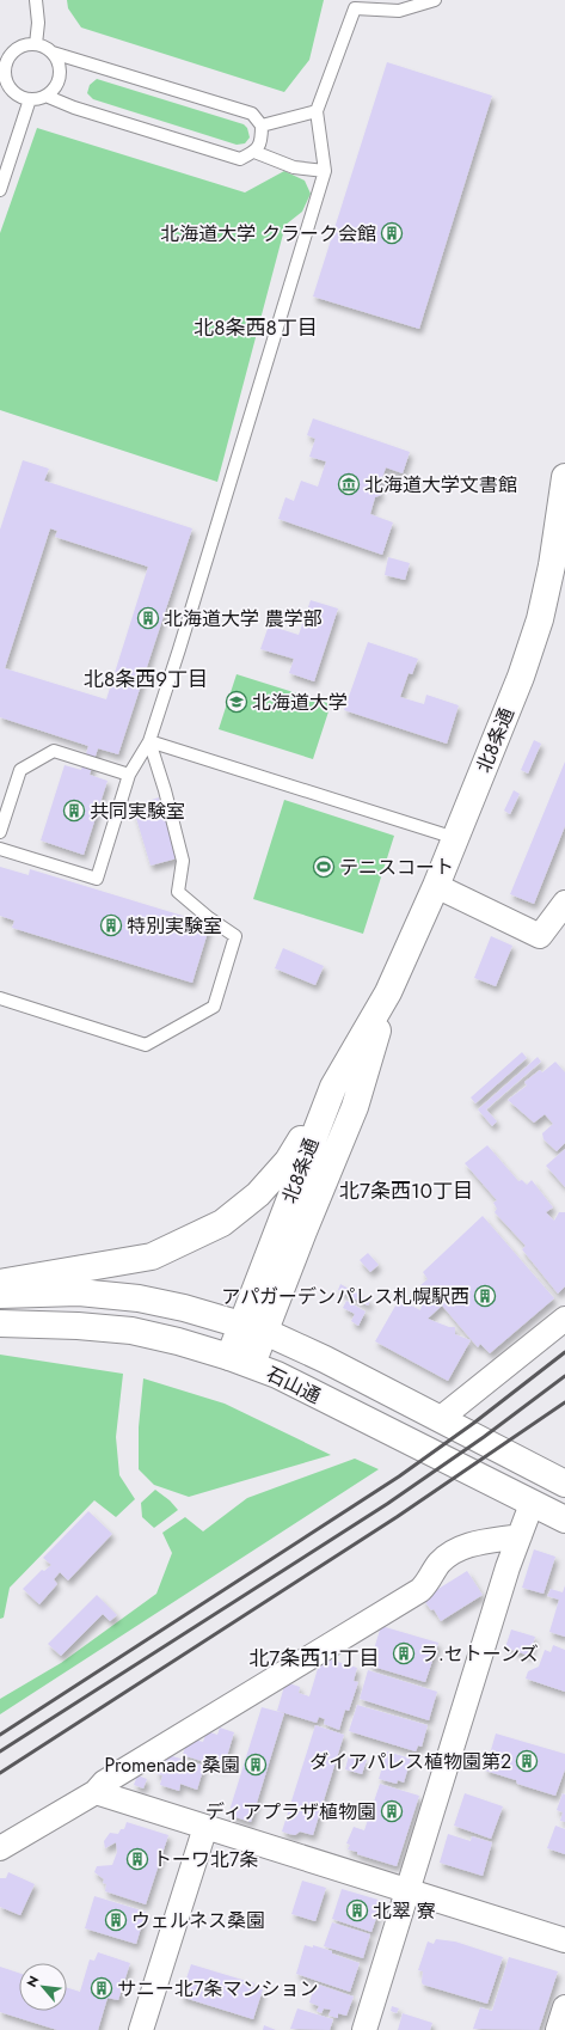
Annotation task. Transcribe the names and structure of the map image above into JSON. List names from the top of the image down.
{
  "streets": {
    "street": ["北8条通", "石山通"]
  },
  "crossings": [
    ["北8条通", "石山通"]
  ],
  "districts": [
    "北8条西8丁目",
    "北8条西9丁目",
    "北7条西10丁目",
    "北7条西11丁目"
  ],
  "places": {
    "building": [
      "北海道大学 クラーク会館",
      "北海道大学 農学部",
      "共同実験室",
      "特別実験室",
      "アパガーデンパレス札幌駅西",
      "ラ.セトーンズ",
      "ダイアパレス植物園第2",
      "Promenade 桑園",
      "ディアプラザ植物園",
      "トーワ北7条",
      "北翠 寮",
      "ウェルネス桑園",
      "サニー北7条マンション"
    ],
    "museum": ["北海道大学文書館"],
    "school or university": ["北海道大学"],
    "sports": ["テニスコート"]
  },
  "north": "top left"
}
